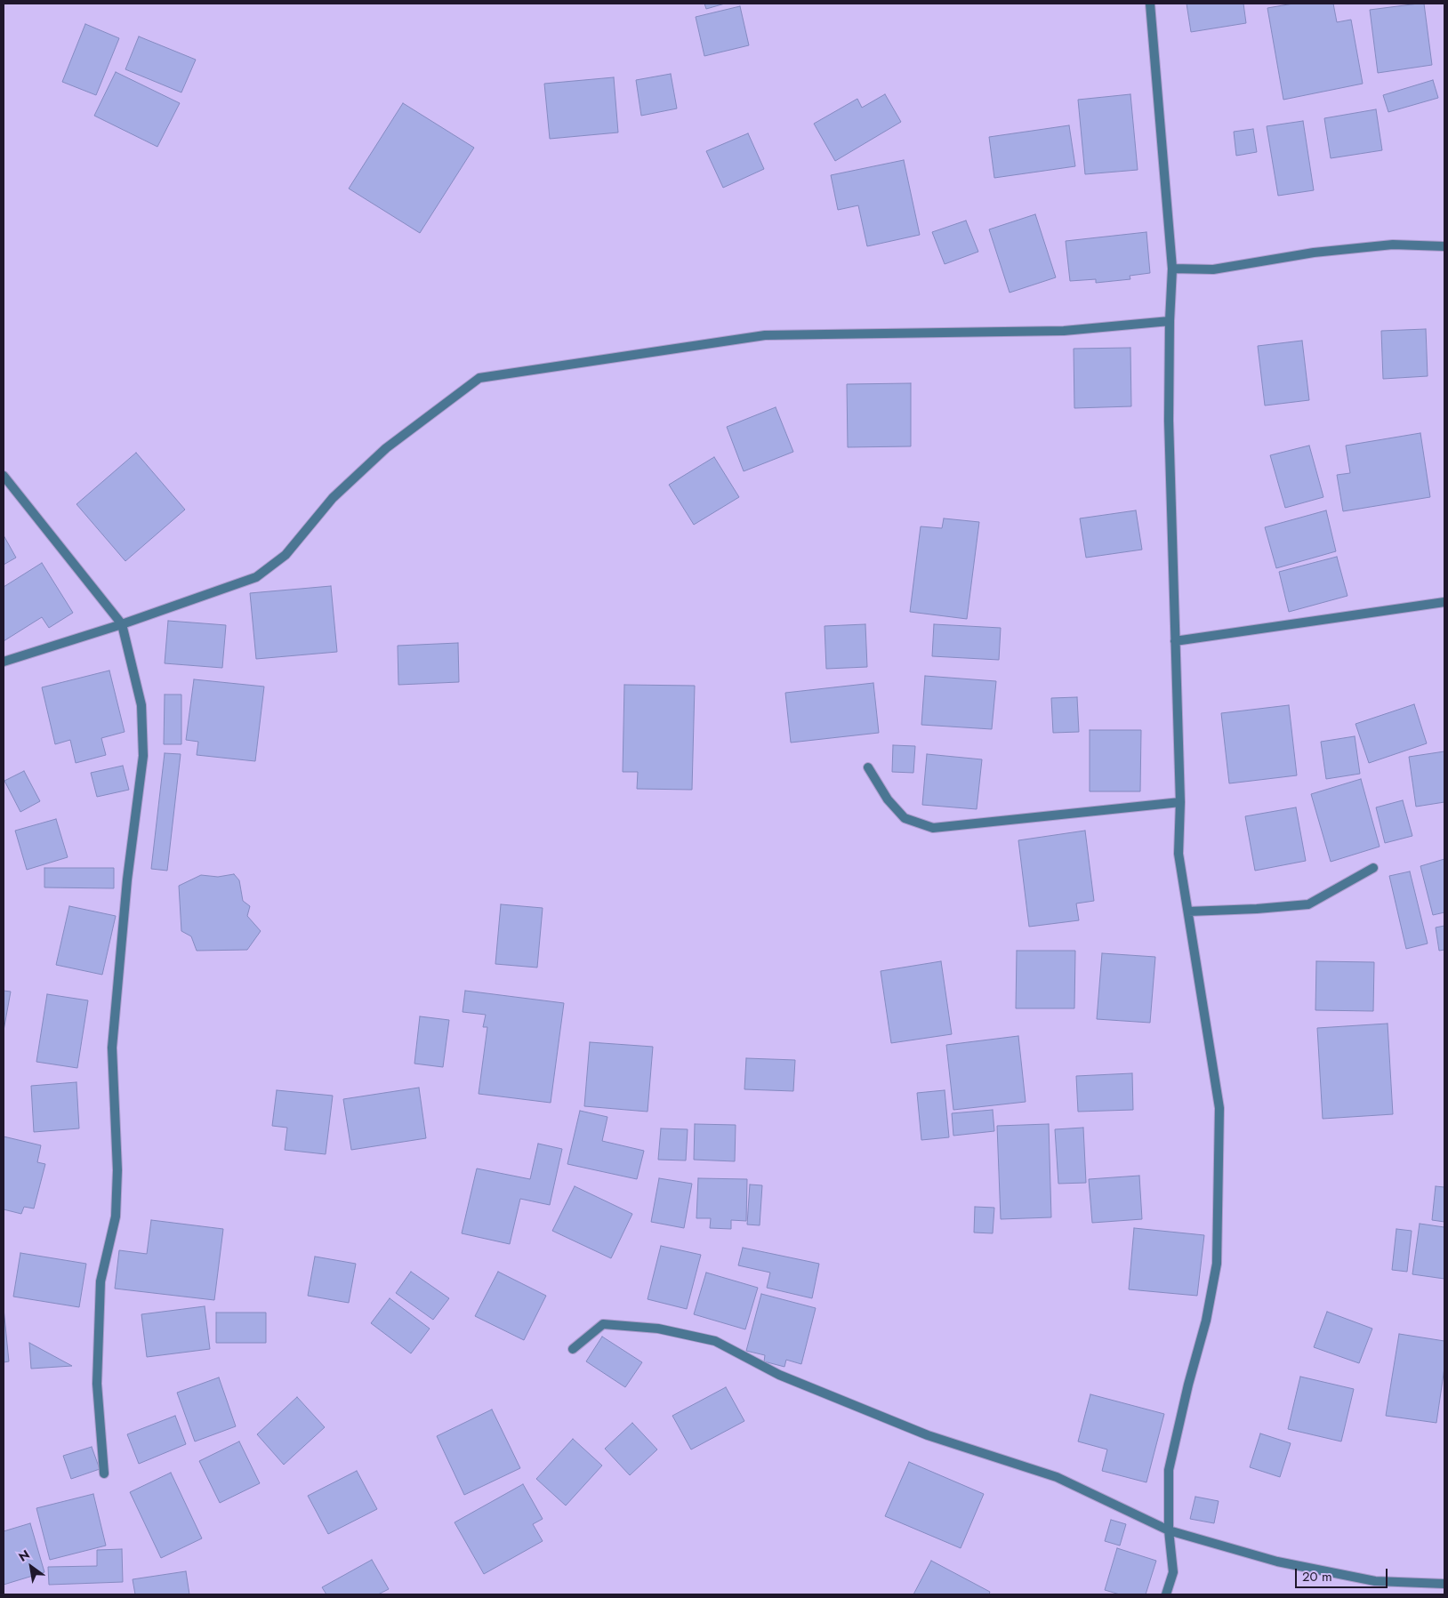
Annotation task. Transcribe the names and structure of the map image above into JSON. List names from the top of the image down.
{
  "scale_bar": "20 m",
  "north": "top left"
}
